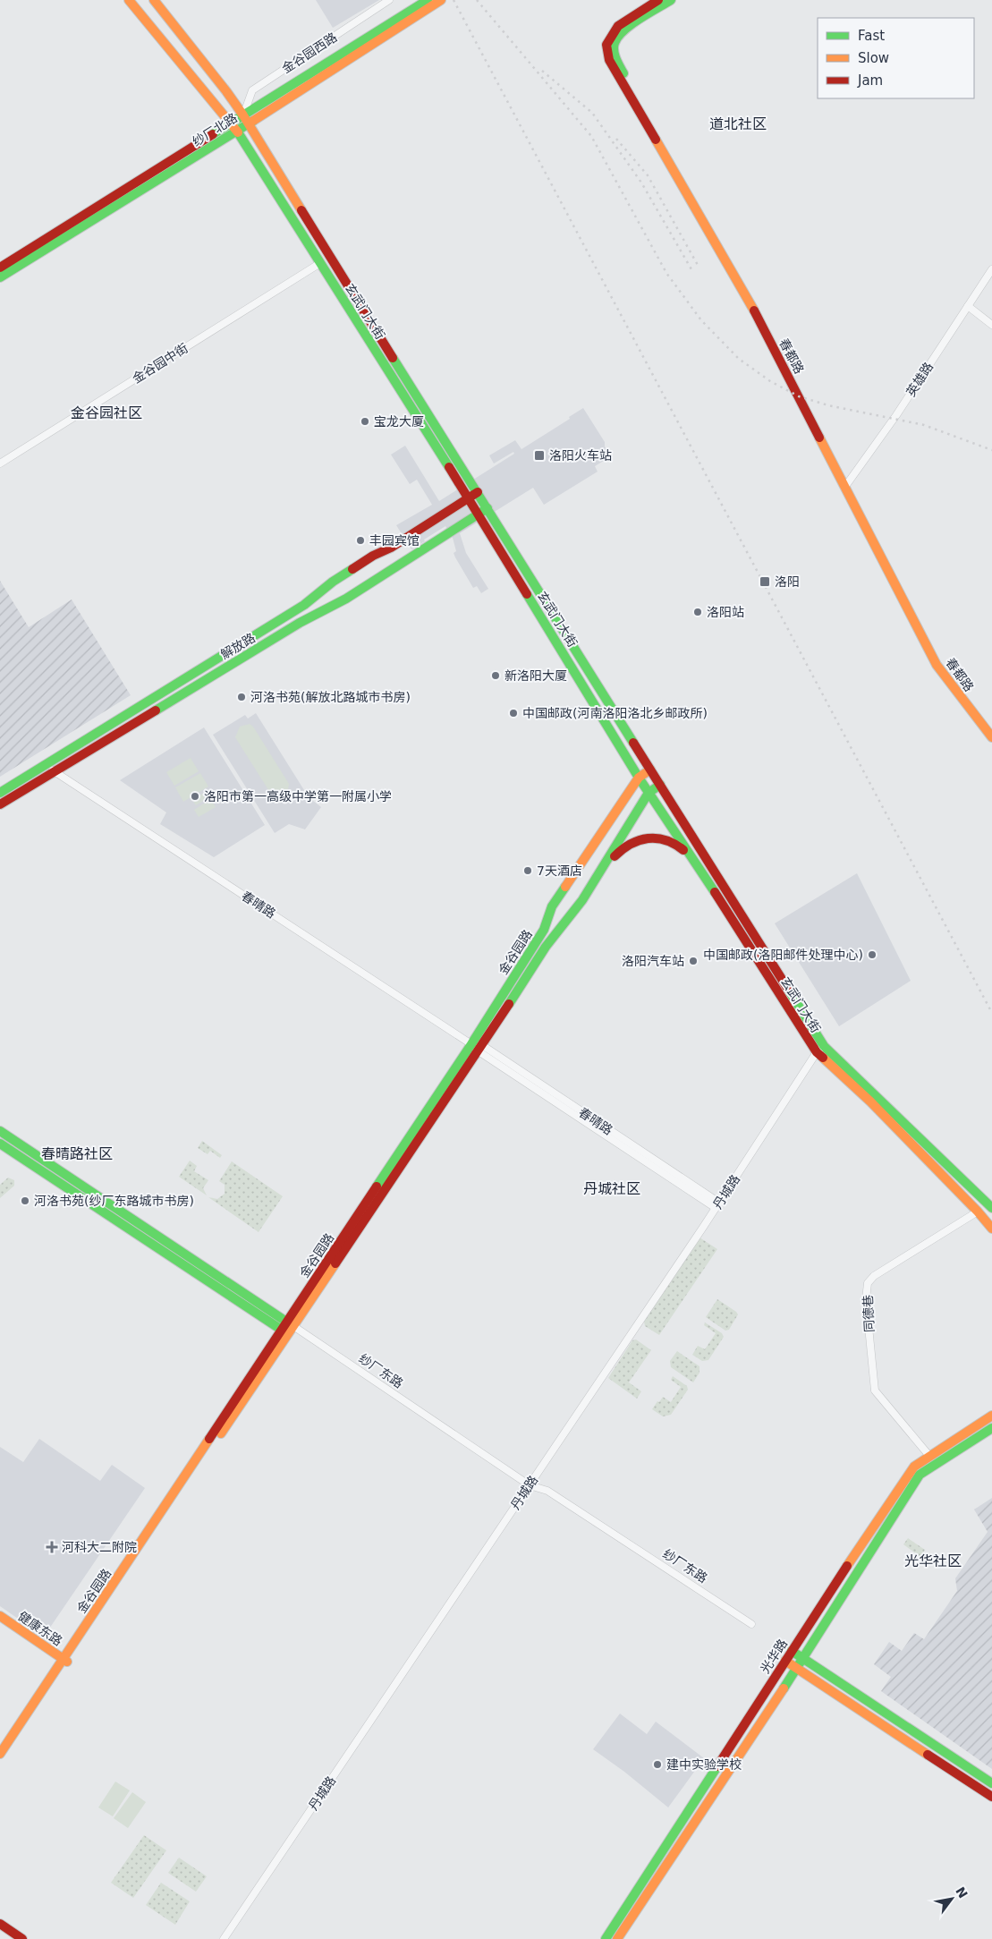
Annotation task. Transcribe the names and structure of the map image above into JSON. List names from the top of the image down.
{
  "streets": {
    "main road": [
      "纱厂北路",
      "玄武门大街",
      "春都路",
      "解放路",
      "金谷园路",
      "纱厂东路",
      "健康东路",
      "光华路"
    ],
    "street": [
      "金谷园西路",
      "金谷园中街",
      "英雄路",
      "春晴路",
      "丹城路",
      "同德巷"
    ]
  },
  "crossings": [
    ["金谷园西路", "纱厂北路"],
    ["金谷园西路", "玄武门大街"],
    ["纱厂北路", "玄武门大街"],
    ["玄武门大街", "金谷园中街"],
    ["玄武门大街", "解放路"],
    ["玄武门大街", "金谷园路"],
    ["玄武门大街", "丹城路"],
    ["玄武门大街", "同德巷"],
    ["春都路", "英雄路"],
    ["解放路", "春晴路"],
    ["春晴路", "金谷园路"],
    ["春晴路", "丹城路"],
    ["金谷园路", "纱厂东路"],
    ["金谷园路", "健康东路"],
    ["丹城路", "纱厂东路"],
    ["同德巷", "光华路"]
  ],
  "districts": [
    "道北社区",
    "金谷园社区",
    "春晴路社区",
    "丹城社区",
    "光华社区"
  ],
  "places": {
    "other": [
      "宝龙大厦",
      "丰园宾馆",
      "洛阳站",
      "新洛阳大厦",
      "河洛书苑(解放北路城市书房)",
      "中国邮政(河南洛阳洛北乡邮政所)",
      "洛阳市第一高级中学第一附属小学",
      "7天酒店",
      "中国邮政(洛阳邮件处理中心)",
      "洛阳汽车站",
      "河洛书苑(纱厂东路城市书房)",
      "建中实验学校"
    ],
    "transit": ["洛阳火车站", "洛阳"],
    "health": ["河科大二附院"]
  },
  "legend": ["Fast", "Slow", "Jam"],
  "north": "top right"
}
